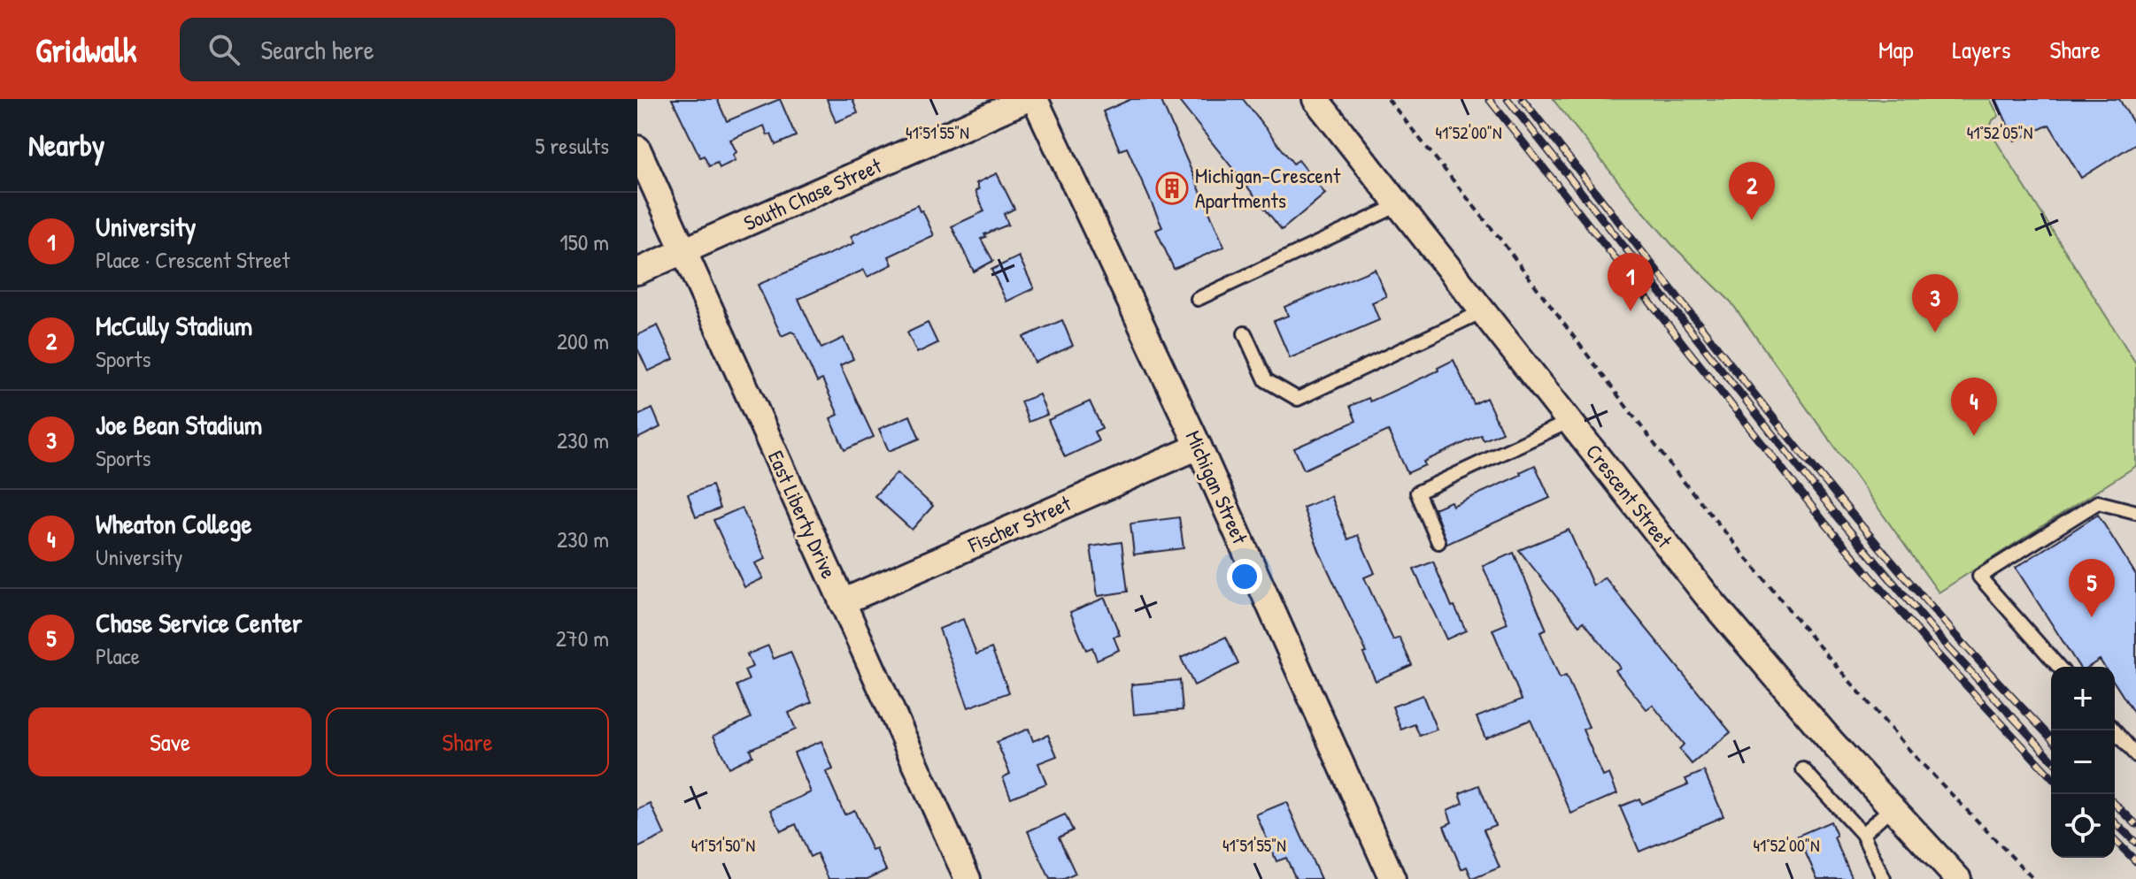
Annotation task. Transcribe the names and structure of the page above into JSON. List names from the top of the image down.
{
  "streets": {
    "street": [
      "South Chase Street",
      "Michigan Street",
      "Crescent Street",
      "East Liberty Drive",
      "Fischer Street"
    ]
  },
  "crossings": [
    ["South Chase Street", "East Liberty Drive"],
    ["Michigan Street", "Fischer Street"],
    ["East Liberty Drive", "Fischer Street"]
  ],
  "places": {
    "building": ["Michigan-Crescent Apartments"]
  },
  "page": {
    "header": "Gridwalk",
    "search": "Search here",
    "nav": ["Map", "Layers", "Share"],
    "heading": ["Nearby", "5 results"],
    "pins": [
      "2",
      "1",
      "3",
      "4",
      "5"
    ],
    "list": [
      {
        "mark": "1",
        "name": "University",
        "note": "Place · Crescent Street",
        "value": "150 m"
      },
      {
        "mark": "2",
        "name": "McCully Stadium",
        "note": "Sports",
        "value": "200 m"
      },
      {
        "mark": "3",
        "name": "Joe Bean Stadium",
        "note": "Sports",
        "value": "230 m"
      },
      {
        "mark": "4",
        "name": "Wheaton College",
        "note": "University",
        "value": "230 m"
      },
      {
        "mark": "5",
        "name": "Chase Service Center",
        "note": "Place",
        "value": "270 m"
      }
    ],
    "map_buttons": ["+", "−"],
    "buttons": ["Save", "Share"]
  },
  "coordinates": [
    "41°51'55\"N",
    "41°52'00\"N",
    "41°52'05\"N",
    "41°51'50\"N"
  ]
}
